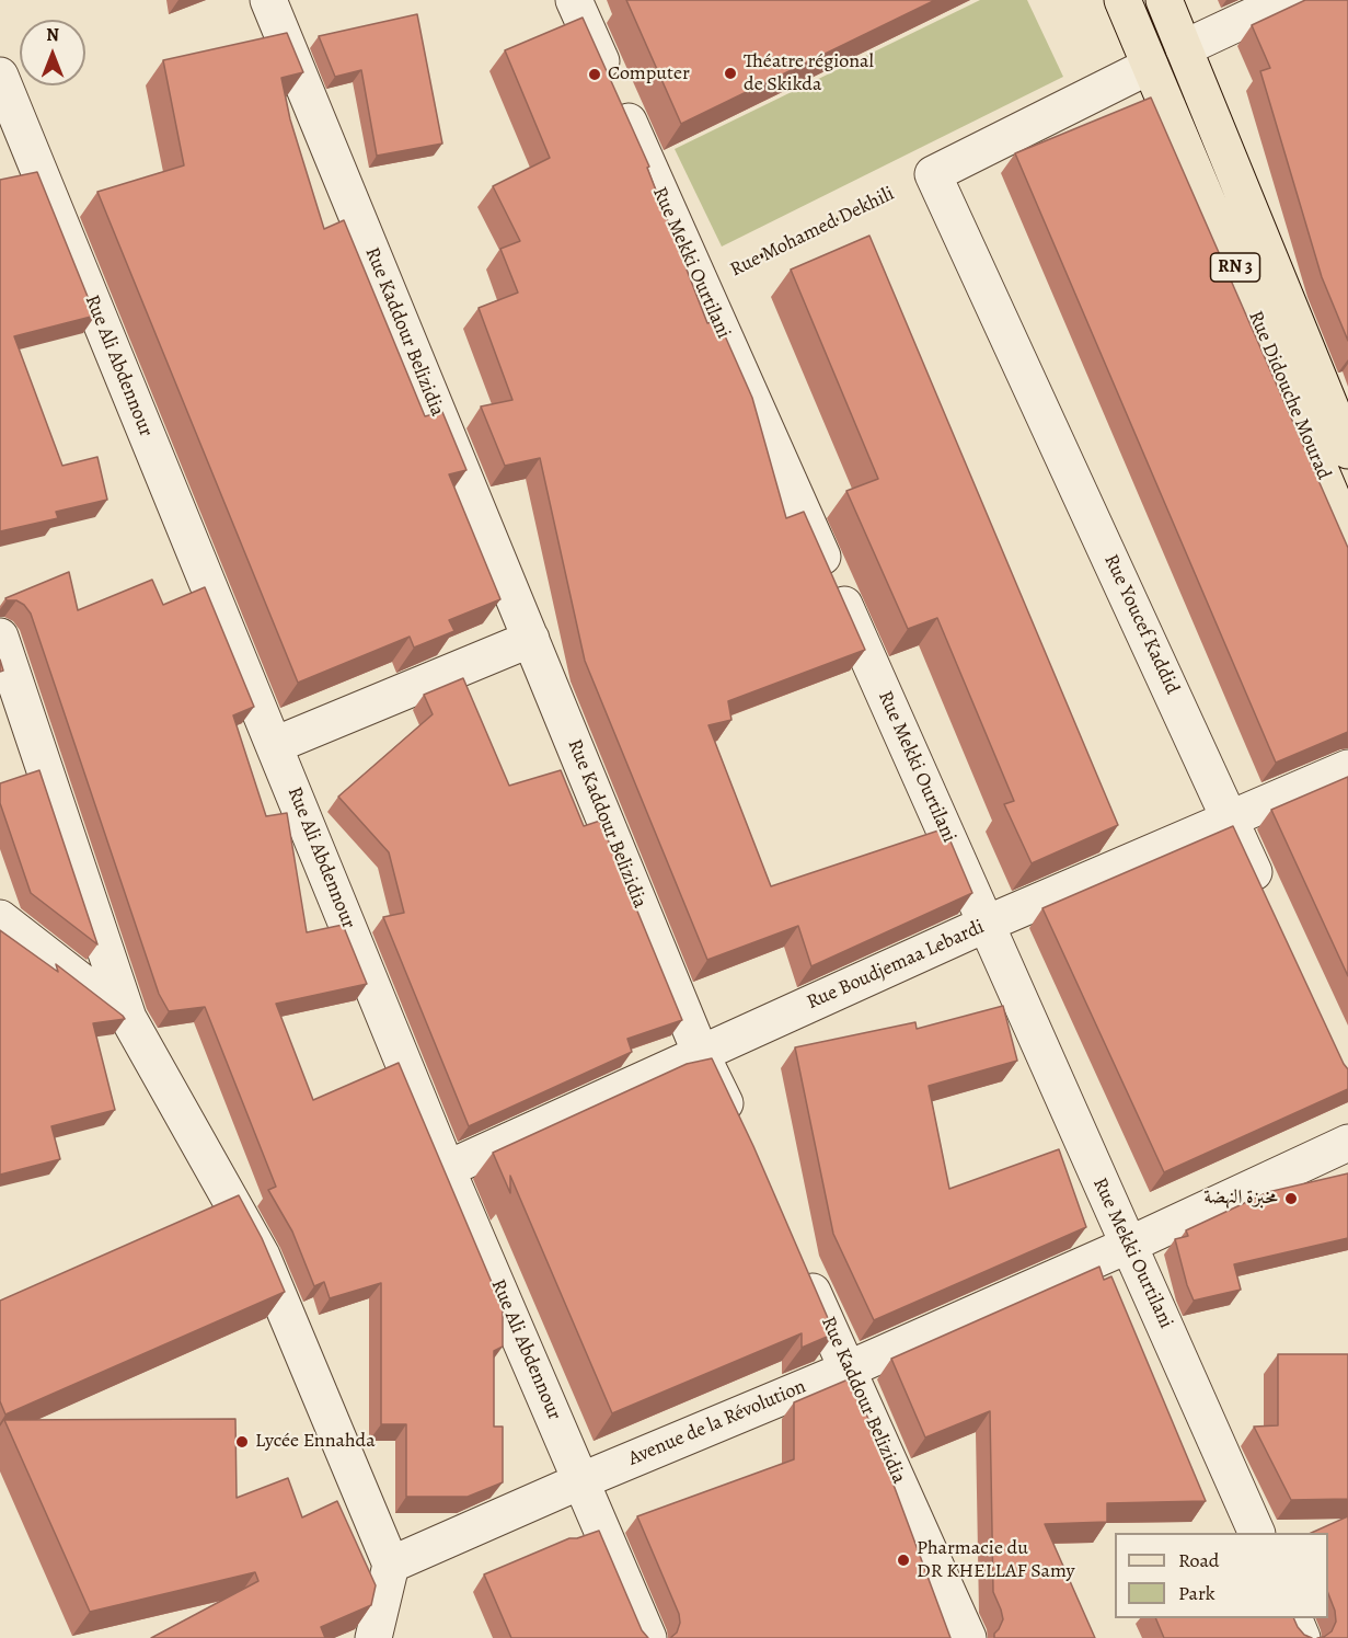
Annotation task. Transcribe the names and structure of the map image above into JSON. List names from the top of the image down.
{
  "streets": {
    "main road": ["RN 3", "Rue Didouche Mourad"],
    "street": [
      "Rue Mekki Ourtilani",
      "Rue Kaddour Belizidia",
      "Rue Ali Abdennour",
      "Rue Youcef Kaddid",
      "Rue Boudjemaa Lebardi",
      "Avenue de la Révolution"
    ],
    "path": ["Rue Mohamed Dekhili"]
  },
  "crossings": [
    ["Rue Mohamed Dekhili", "Rue Mekki Ourtilani"],
    ["Rue Mohamed Dekhili", "Rue Youcef Kaddid"],
    ["Rue Mekki Ourtilani", "Rue Boudjemaa Lebardi"],
    ["Rue Mekki Ourtilani", "Avenue de la Révolution"],
    ["Rue Kaddour Belizidia", "Rue Boudjemaa Lebardi"],
    ["Rue Kaddour Belizidia", "Avenue de la Révolution"],
    ["Rue Ali Abdennour", "Rue Boudjemaa Lebardi"],
    ["Rue Ali Abdennour", "Avenue de la Révolution"],
    ["Rue Youcef Kaddid", "Rue Boudjemaa Lebardi"]
  ],
  "places": [
    "Théatre régional de Skikda",
    "Computer",
    "مخبزة النهضة",
    "Lycée Ennahda",
    "Pharmacie du DR KHELLAF Samy"
  ],
  "legend": ["Road", "Park"],
  "north": "top"
}
